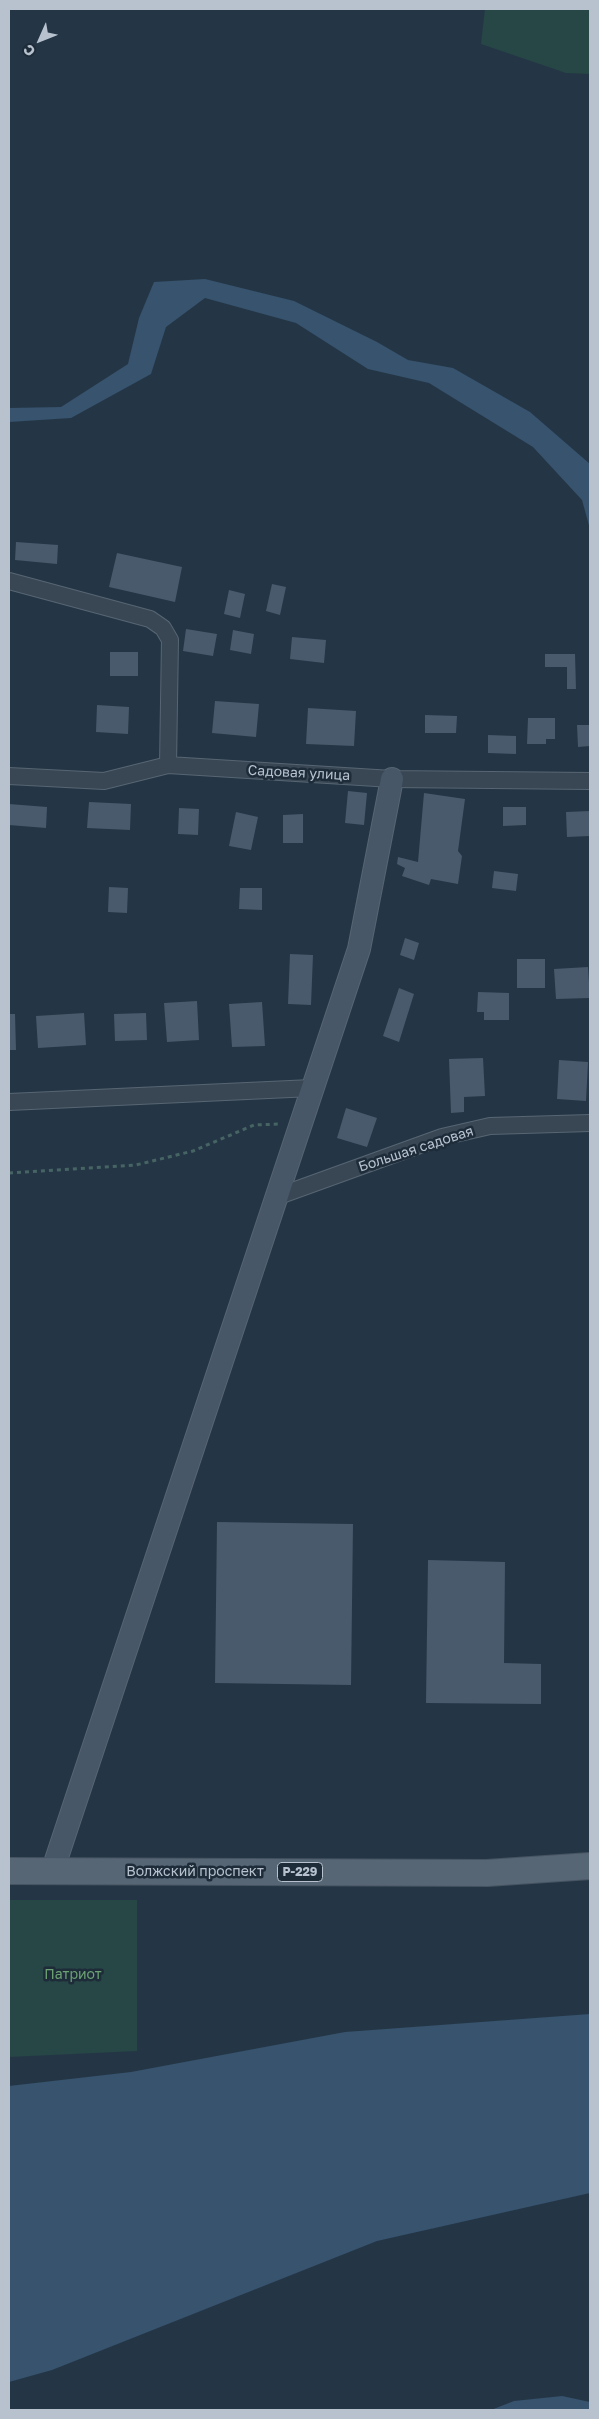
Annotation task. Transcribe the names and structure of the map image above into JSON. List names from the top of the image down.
{
  "streets": {
    "main road": ["Волжский проспект", "Р-229"],
    "street": ["Садовая улица", "Большая садовая"]
  },
  "parks": ["Патриот"],
  "north": "bottom left"
}
